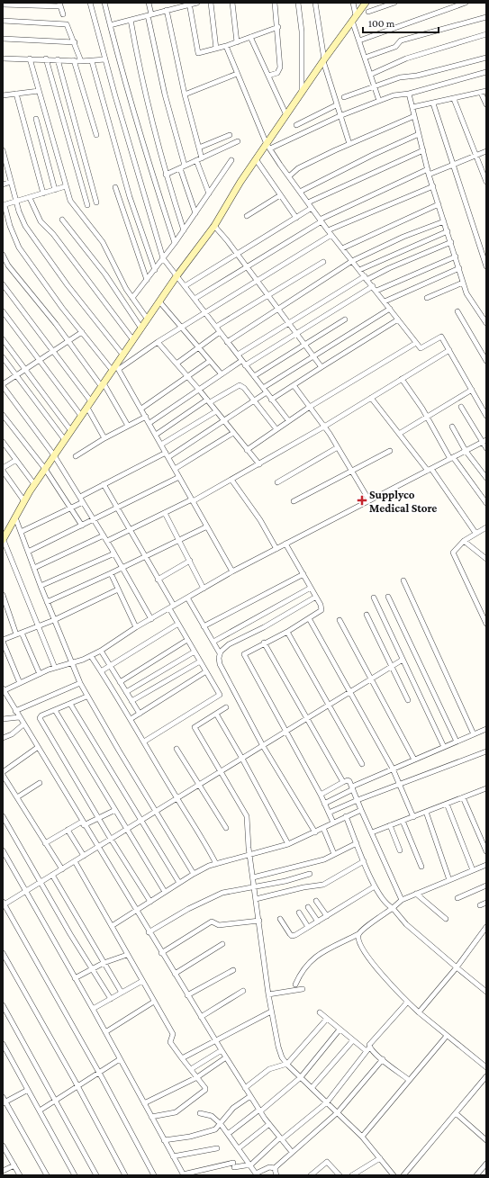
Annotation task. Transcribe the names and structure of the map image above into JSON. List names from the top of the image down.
{
  "places": {
    "health": ["Supplyco Medical Store"]
  },
  "scale_bar": "100 m"
}
